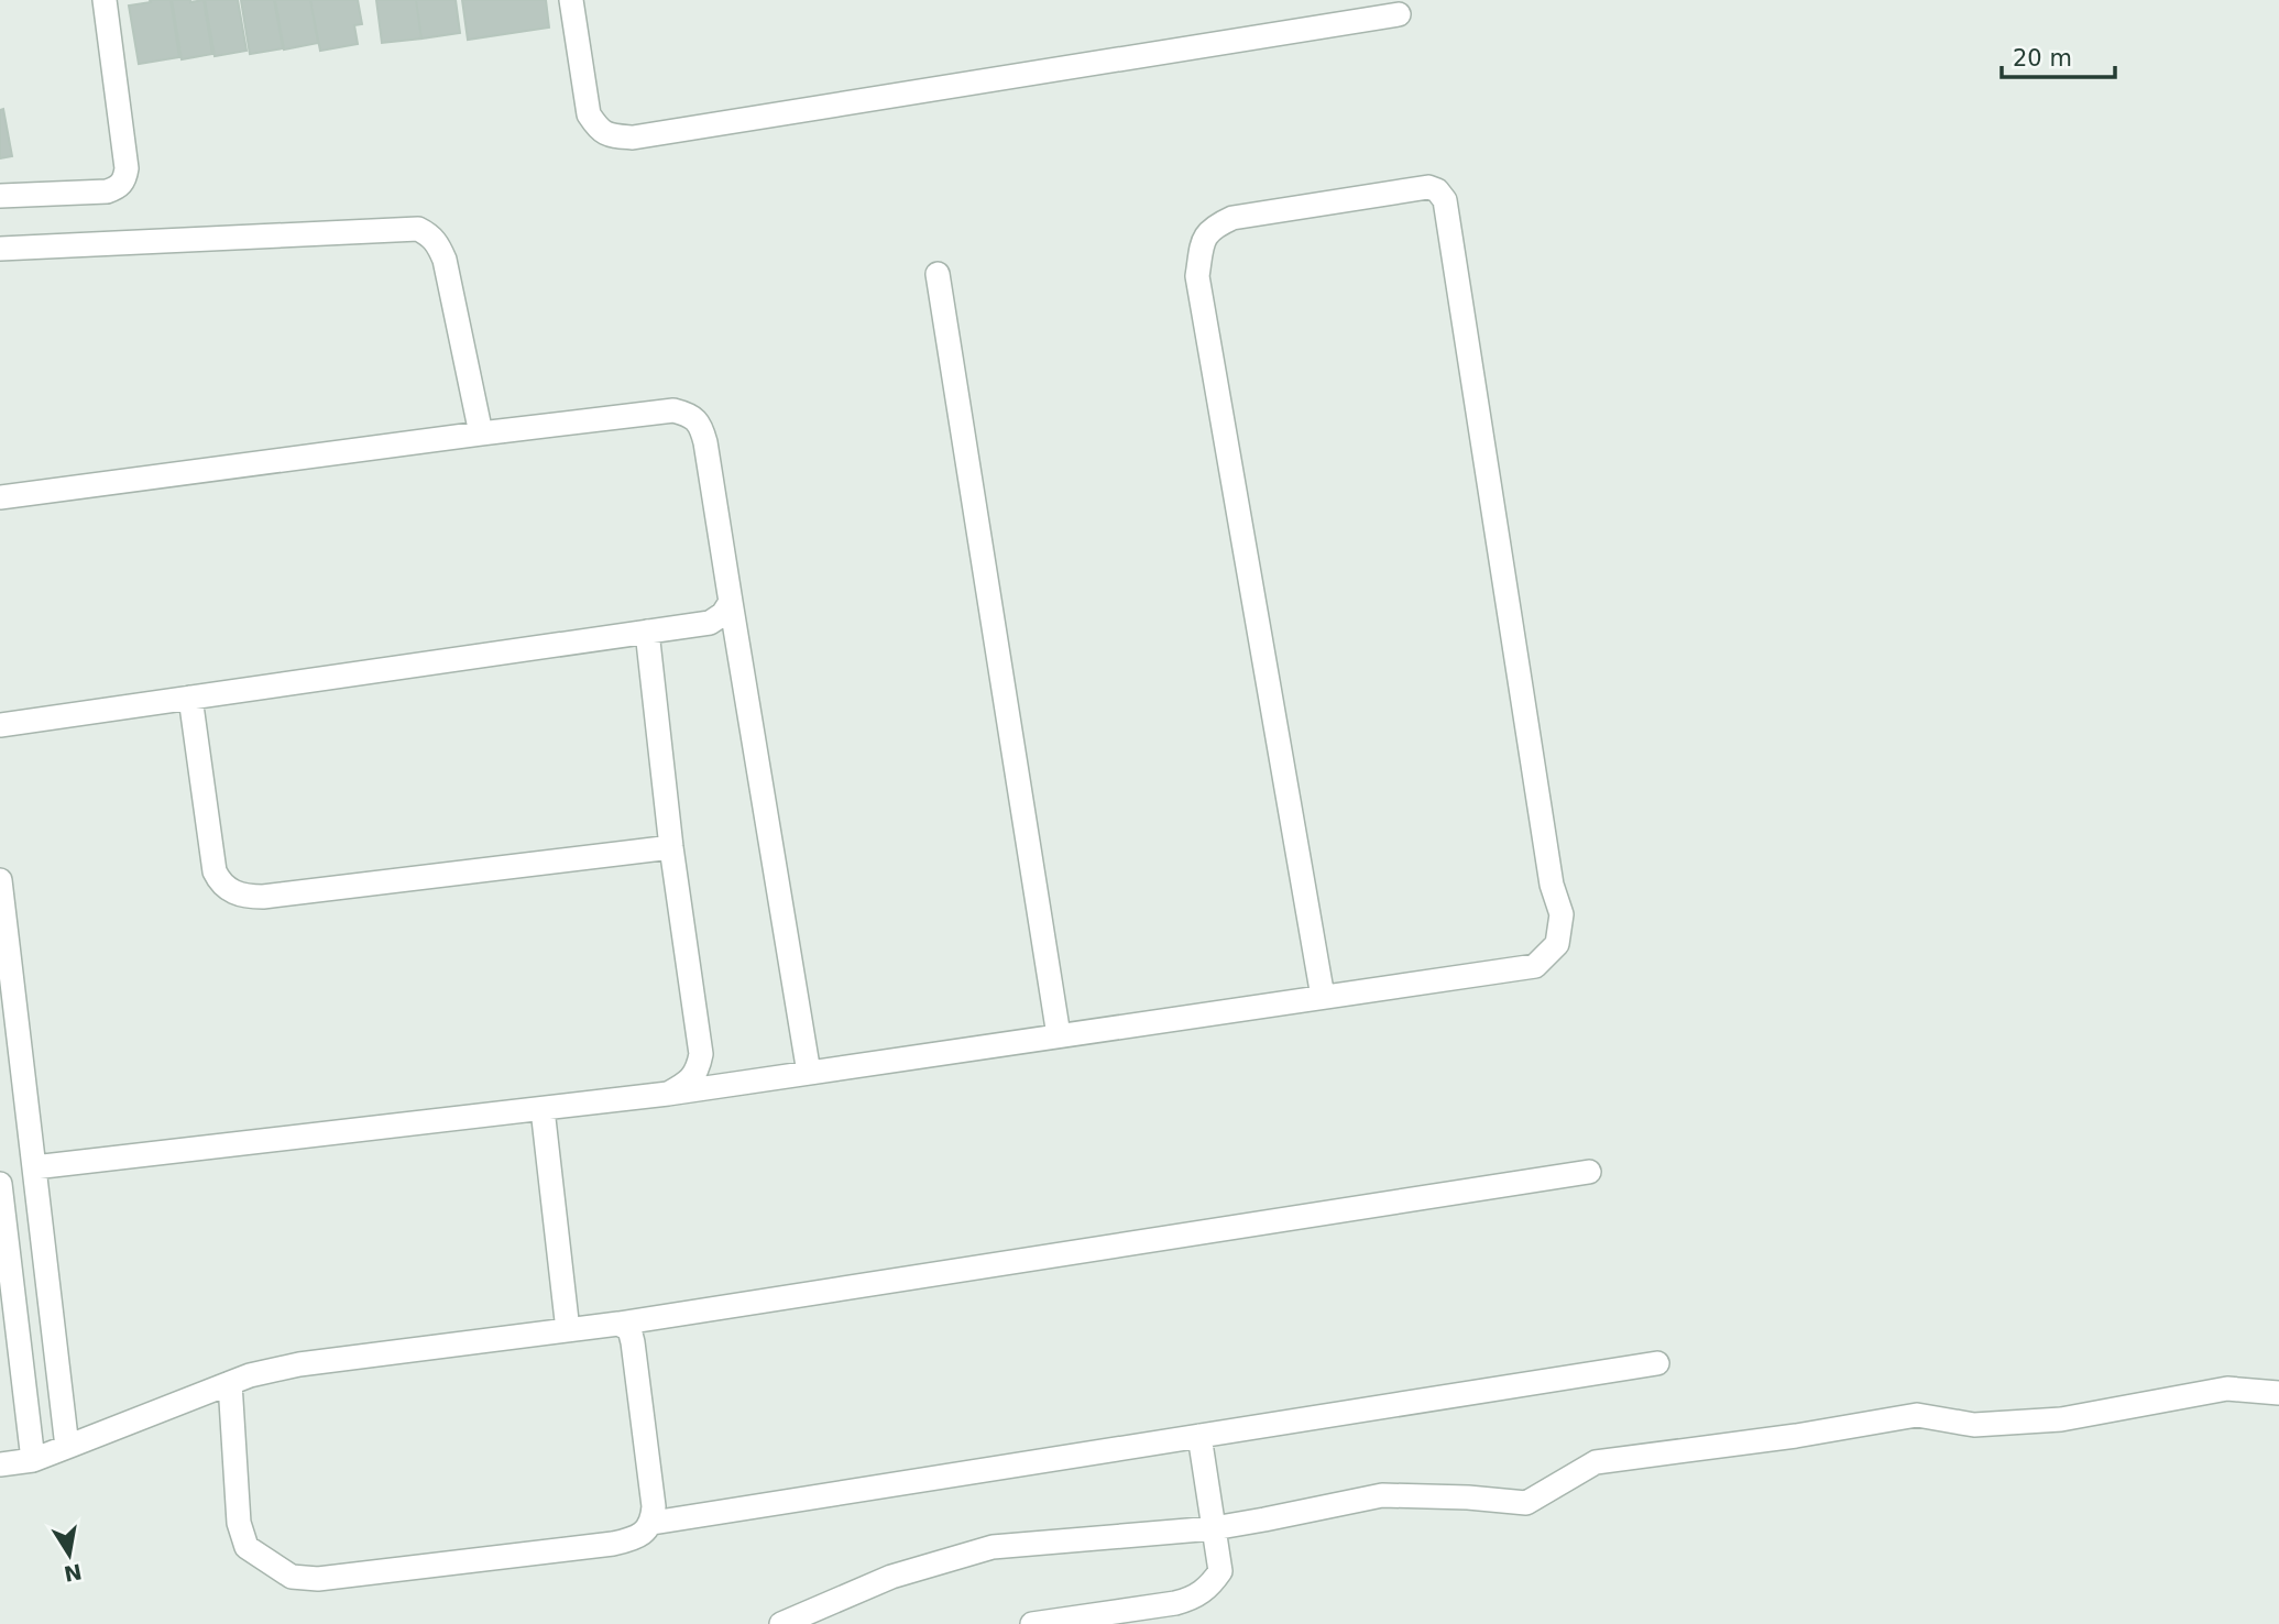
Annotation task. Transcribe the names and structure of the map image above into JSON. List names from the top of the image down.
{
  "scale_bar": "20 m",
  "north": "bottom"
}
